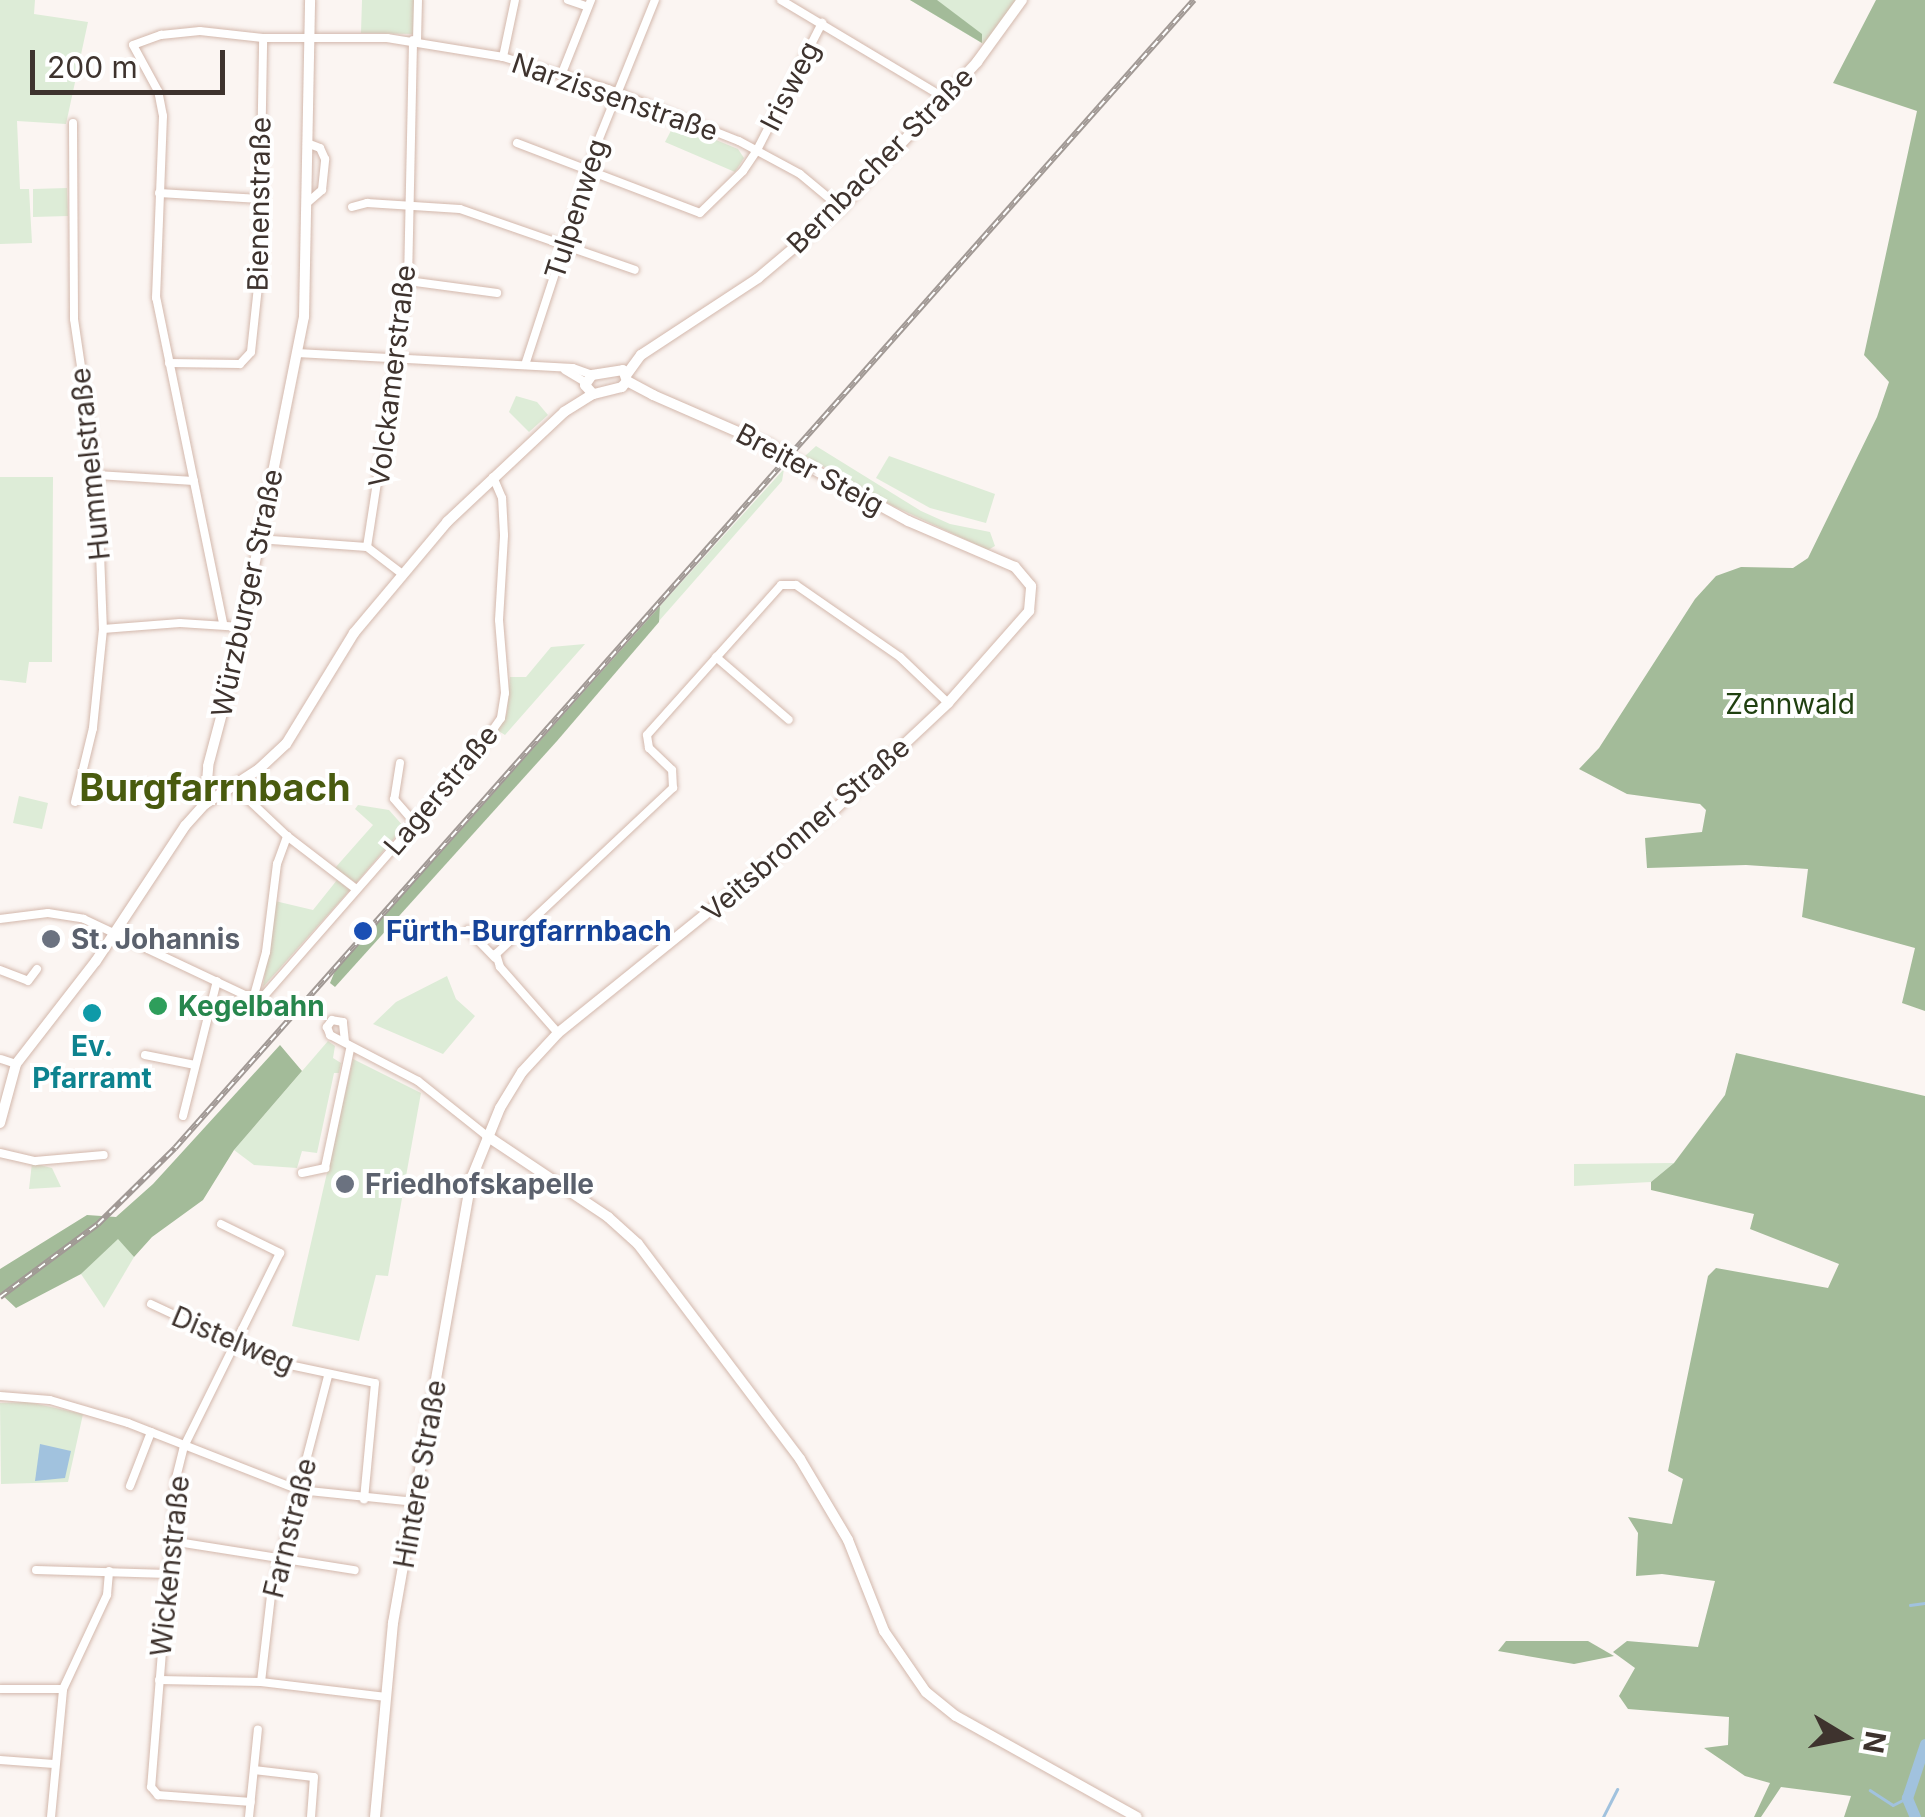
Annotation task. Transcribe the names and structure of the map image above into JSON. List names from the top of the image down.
{
  "streets": {
    "street": [
      "Irisweg",
      "Narzissenstraße",
      "Bernbacher Straße",
      "Bienenstraße",
      "Tulpenweg",
      "Volckamerstraße",
      "Hummelstraße",
      "Breiter Steig",
      "Würzburger Straße",
      "Lagerstraße",
      "Veitsbronner Straße",
      "Distelweg",
      "Hintere Straße",
      "Farnstraße",
      "Wickenstraße"
    ]
  },
  "crossings": [
    ["Irisweg", "Narzissenstraße"],
    ["Irisweg", "Tulpenweg"],
    ["Narzissenstraße", "Bernbacher Straße"],
    ["Narzissenstraße", "Bienenstraße"],
    ["Narzissenstraße", "Tulpenweg"],
    ["Narzissenstraße", "Volckamerstraße"],
    ["Narzissenstraße", "Würzburger Straße"],
    ["Bernbacher Straße", "Breiter Steig"],
    ["Breiter Steig", "Veitsbronner Straße"],
    ["Veitsbronner Straße", "Hintere Straße"],
    ["Distelweg", "Farnstraße"],
    ["Distelweg", "Wickenstraße"]
  ],
  "districts": ["Burgfarrnbach"],
  "parks": ["Zennwald"],
  "places": [
    "Fürth-Burgfarrnbach",
    "St. Johannis",
    "Kegelbahn",
    "Ev. Pfarramt",
    "Friedhofskapelle"
  ],
  "scale_bar": "200 m",
  "north": "right"
}
